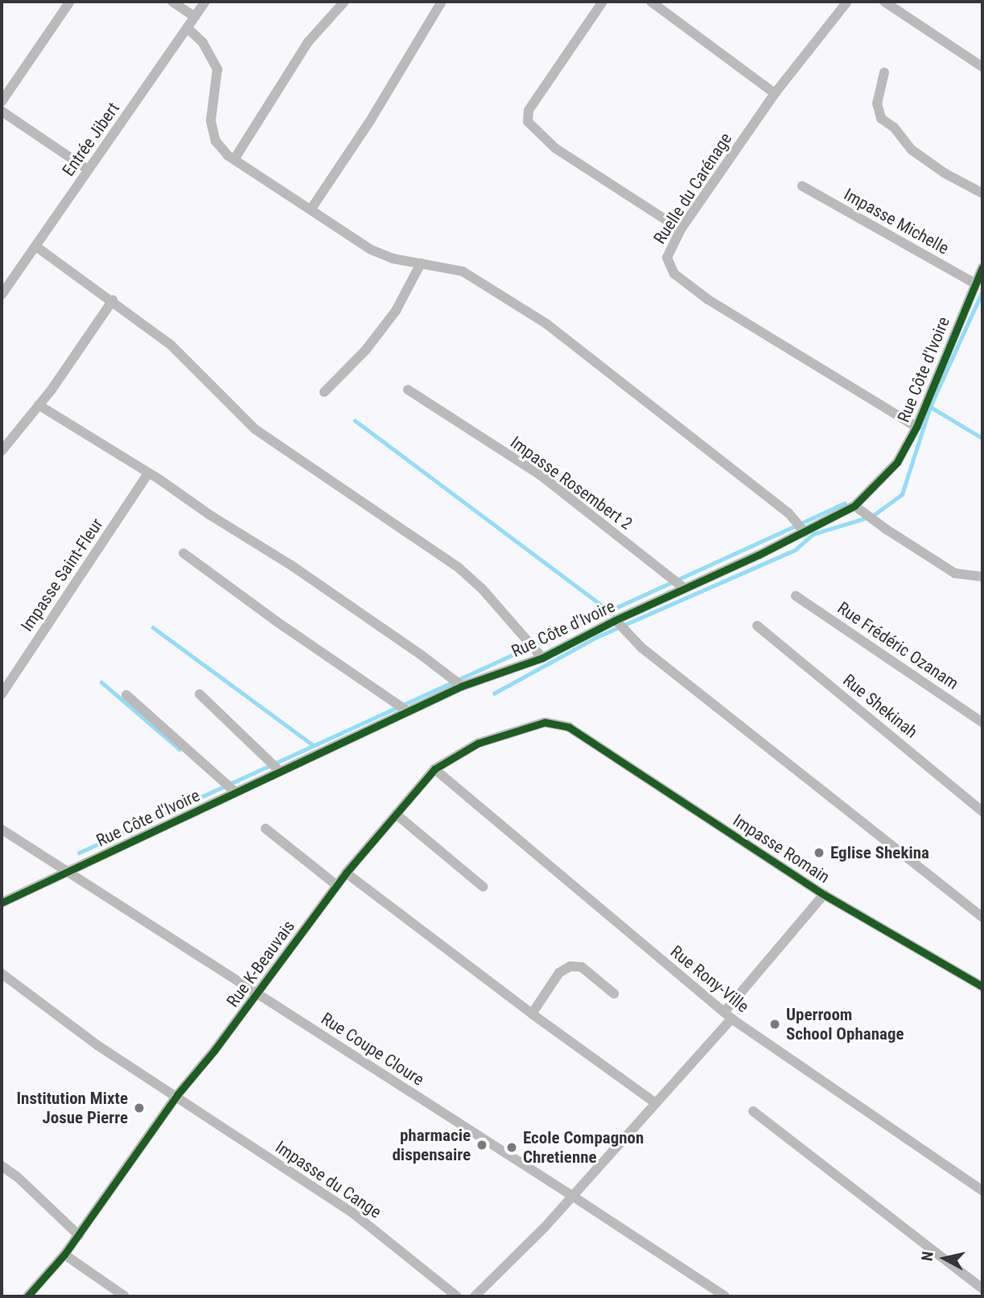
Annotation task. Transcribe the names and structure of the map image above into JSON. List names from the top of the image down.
{
  "streets": {
    "street": [
      "Entrée Jibert",
      "Ruelle du Carénage",
      "Impasse Michelle",
      "Rue Côte d'Ivoire",
      "Impasse Rosembert 2",
      "Impasse Saint-Fleur",
      "Rue Frédéric Ozanam",
      "Rue Shekinah",
      "Impasse Romain",
      "Rue K-Beauvais",
      "Rue Rony-Ville",
      "Rue Coupe Cloure",
      "Impasse du Cange"
    ]
  },
  "crossings": [
    ["Ruelle du Carénage", "Rue Côte d'Ivoire"],
    ["Impasse Michelle", "Rue Côte d'Ivoire"],
    ["Rue Côte d'Ivoire", "Impasse Rosembert 2"],
    ["Rue Côte d'Ivoire", "Rue Coupe Cloure"],
    ["Impasse Romain", "Rue K-Beauvais"],
    ["Rue K-Beauvais", "Rue Rony-Ville"],
    ["Rue K-Beauvais", "Rue Coupe Cloure"],
    ["Rue K-Beauvais", "Impasse du Cange"]
  ],
  "places": [
    "Eglise Shekina",
    "Uperroom School Ophanage",
    "Institution Mixte Josue Pierre",
    "pharmacie dispensaire",
    "Ecole Compagnon Chretienne"
  ],
  "north": "left"
}
